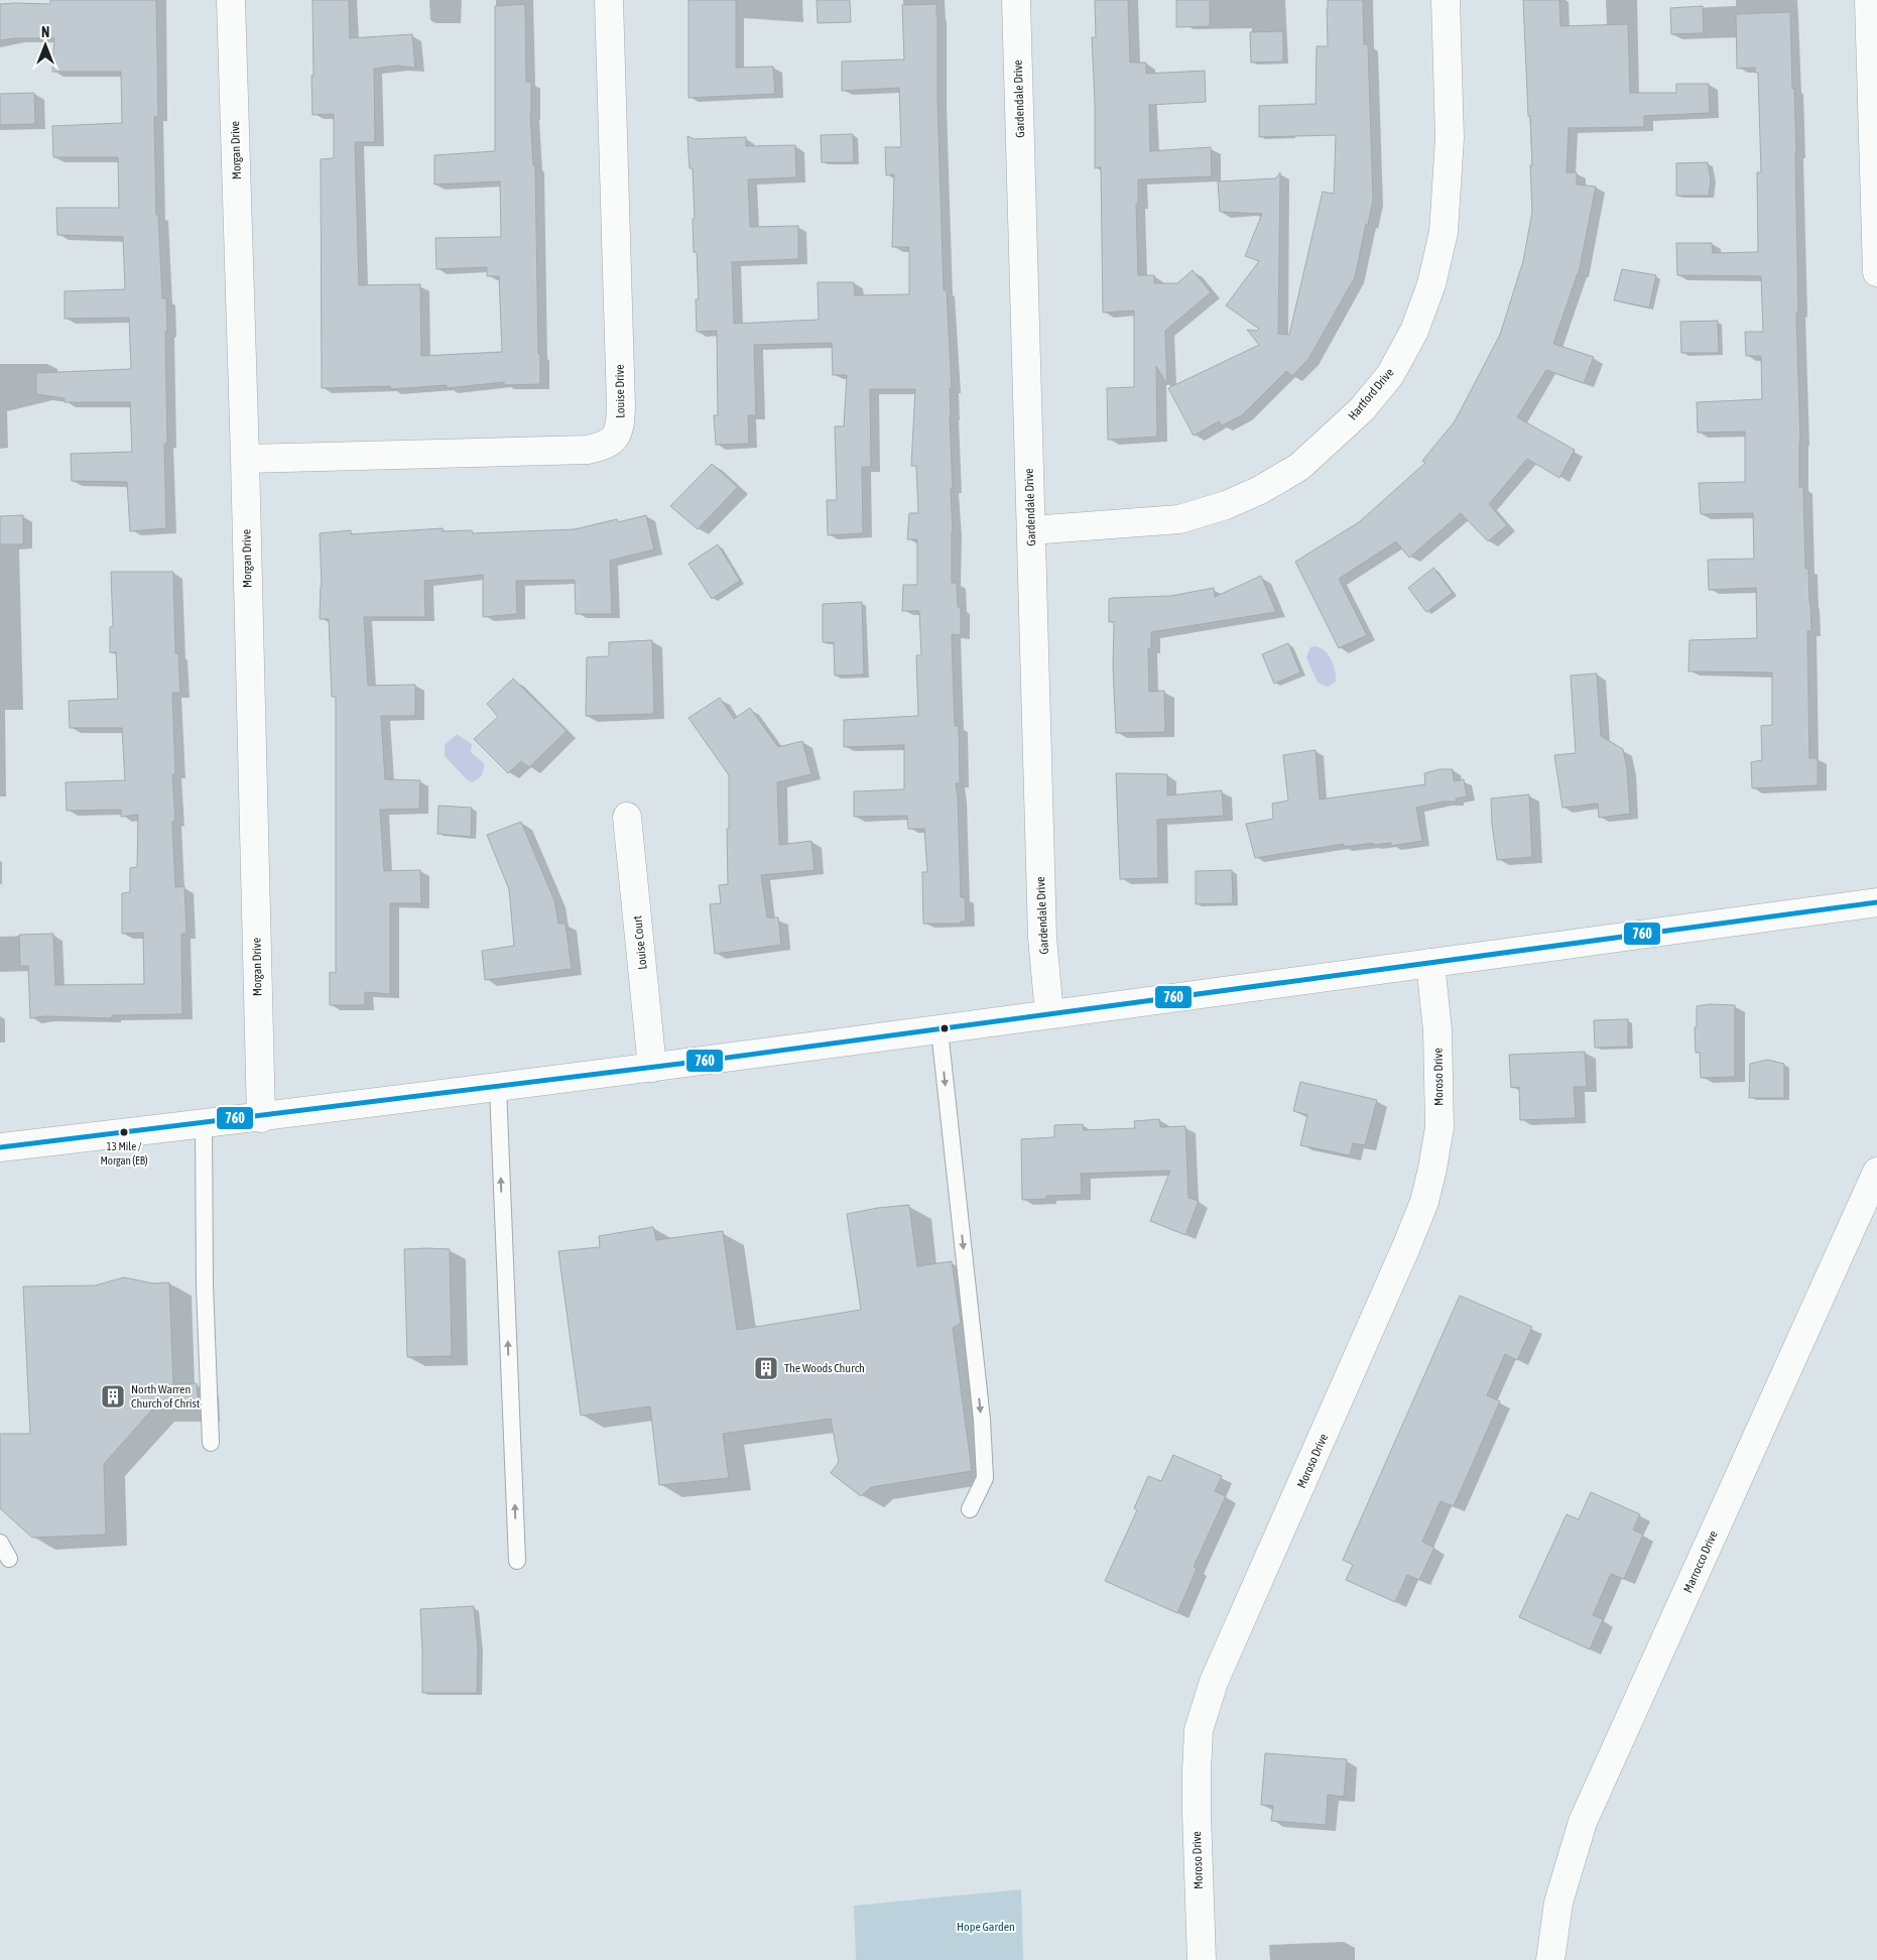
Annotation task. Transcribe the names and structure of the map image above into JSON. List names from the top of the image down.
{
  "streets": {
    "street": [
      "Gardendale Drive",
      "Morgan Drive",
      "Louise Drive",
      "Hartford Drive",
      "Louise Court",
      "Moroso Drive",
      "Marrocco Drive"
    ]
  },
  "crossings": [
    ["Gardendale Drive", "Hartford Drive"],
    ["Morgan Drive", "Louise Drive"]
  ],
  "parks": ["Hope Garden"],
  "places": {
    "other": ["13 Mile / Morgan (EB)"],
    "building": ["The Woods Church", "North Warren Church of Christ"]
  },
  "lines": ["transit line 760"],
  "north": "top"
}
